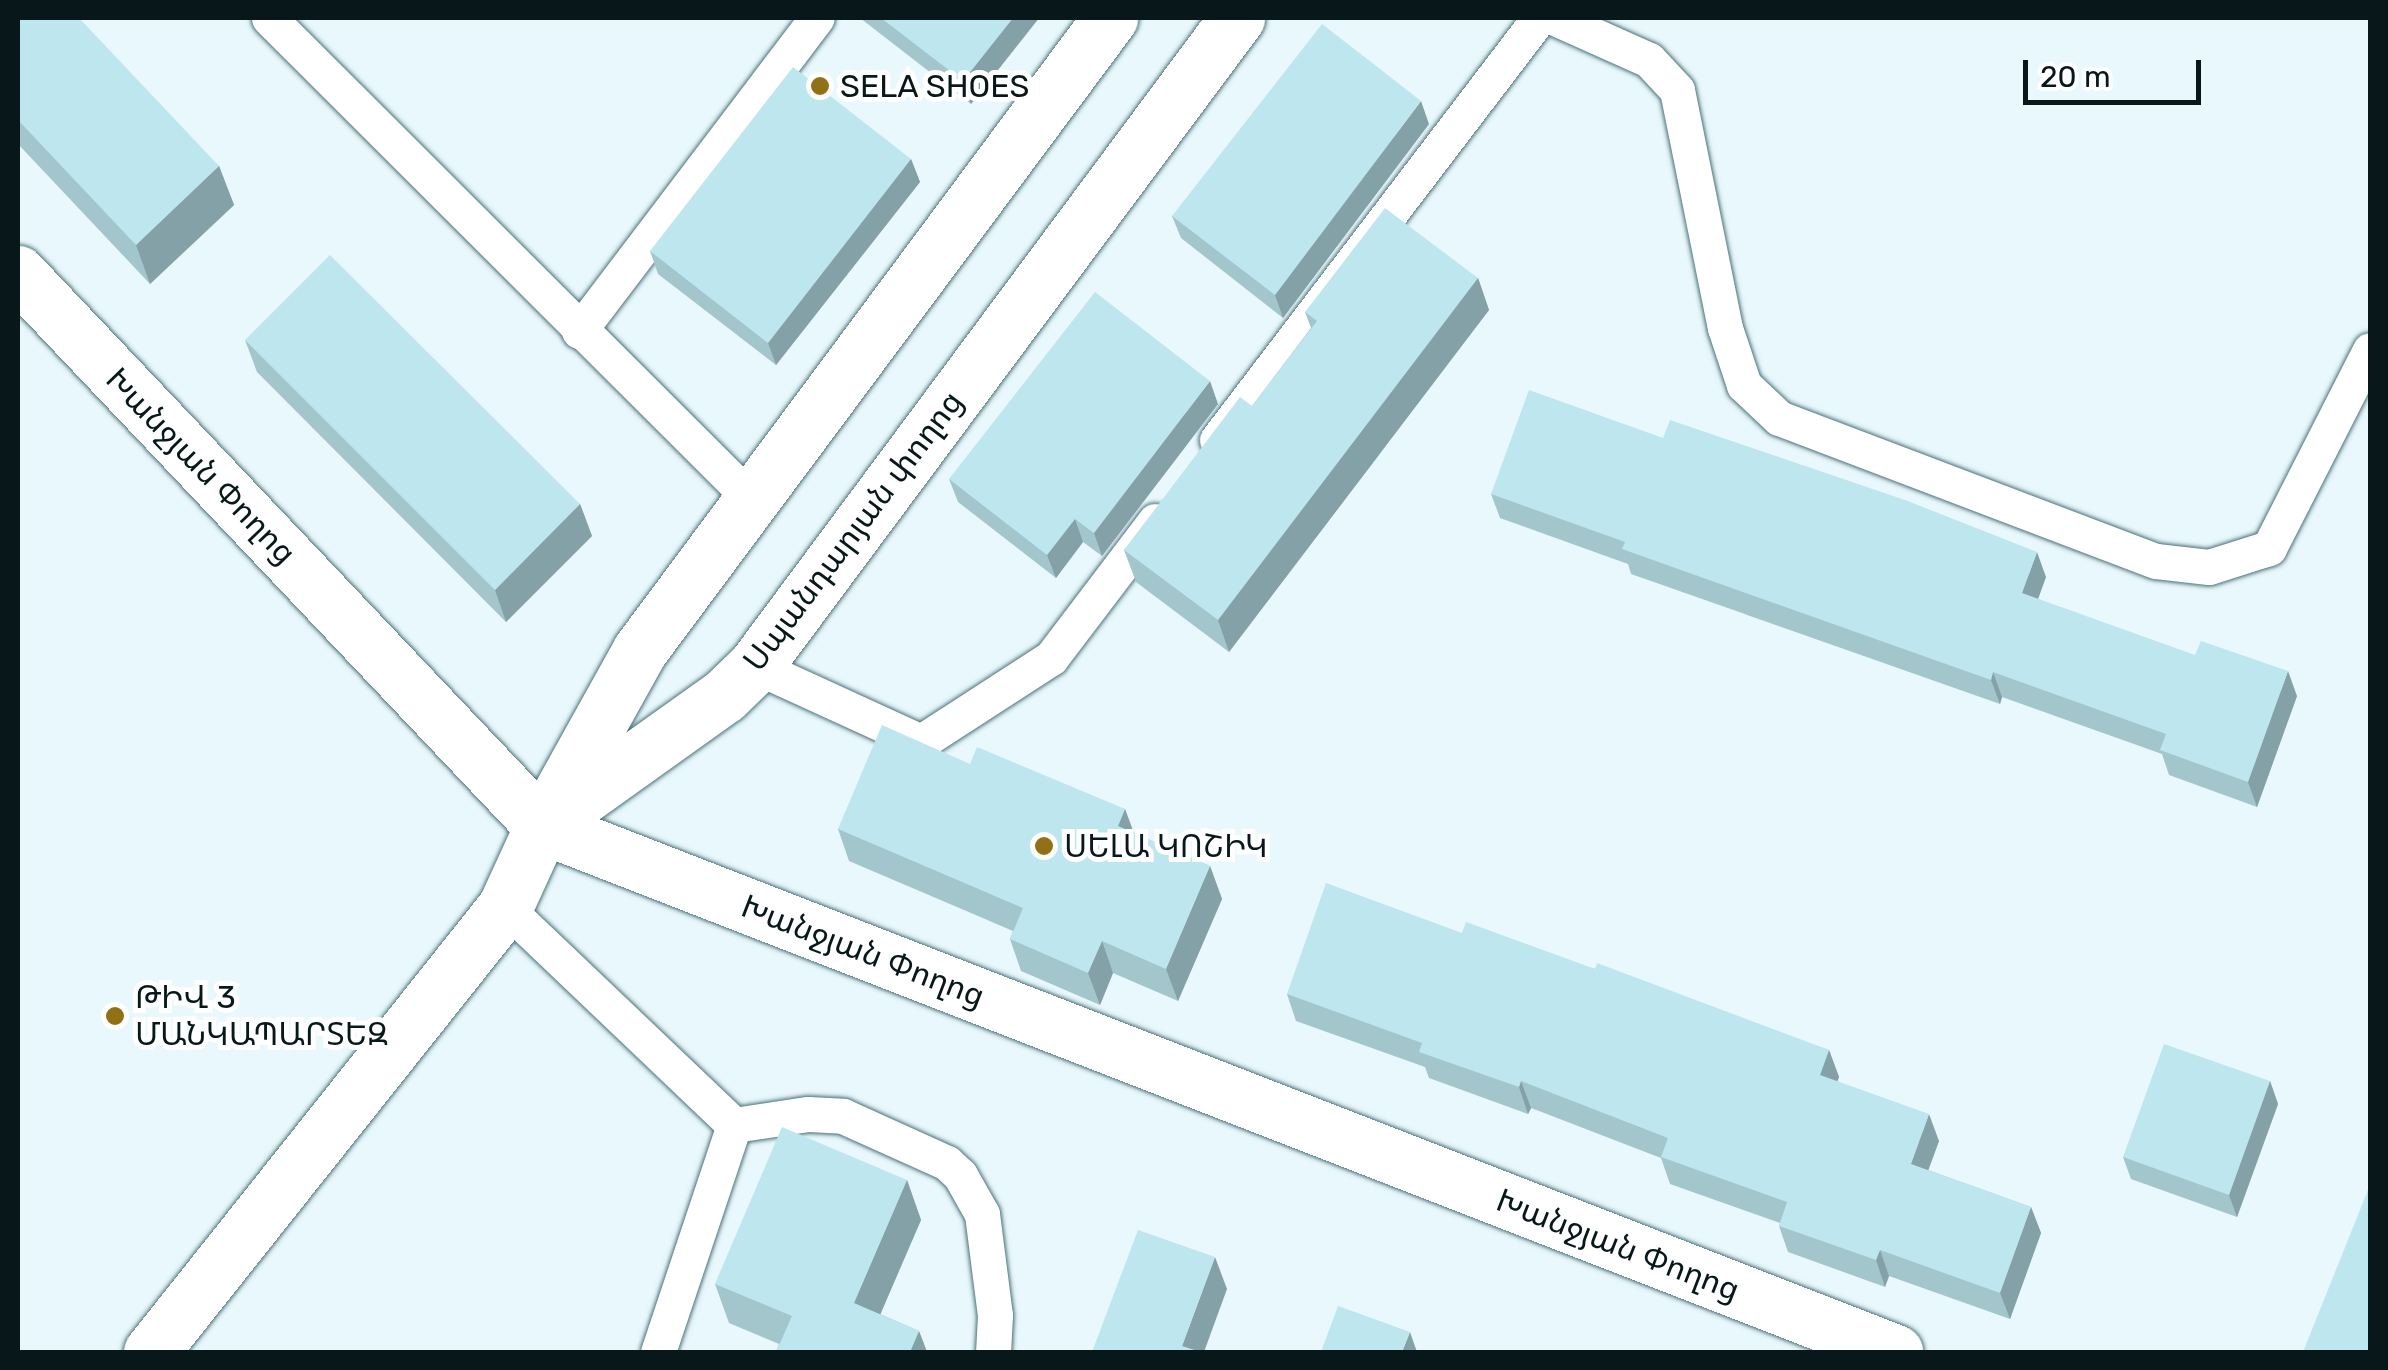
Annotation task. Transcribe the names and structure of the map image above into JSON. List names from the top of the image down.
{
  "streets": {
    "street": ["Խանջյան Փողոց", "Սպանդարյան փողոց"]
  },
  "crossings": [
    ["Խանջյան Փողոց", "Սպանդարյան փողոց"]
  ],
  "places": ["SELA SHOES", "ՍԵԼԱ ԿՈՇԻԿ", "ԹԻՎ 3 ՄԱՆԿԱՊԱՐՏԵԶ"],
  "scale_bar": "20 m"
}
